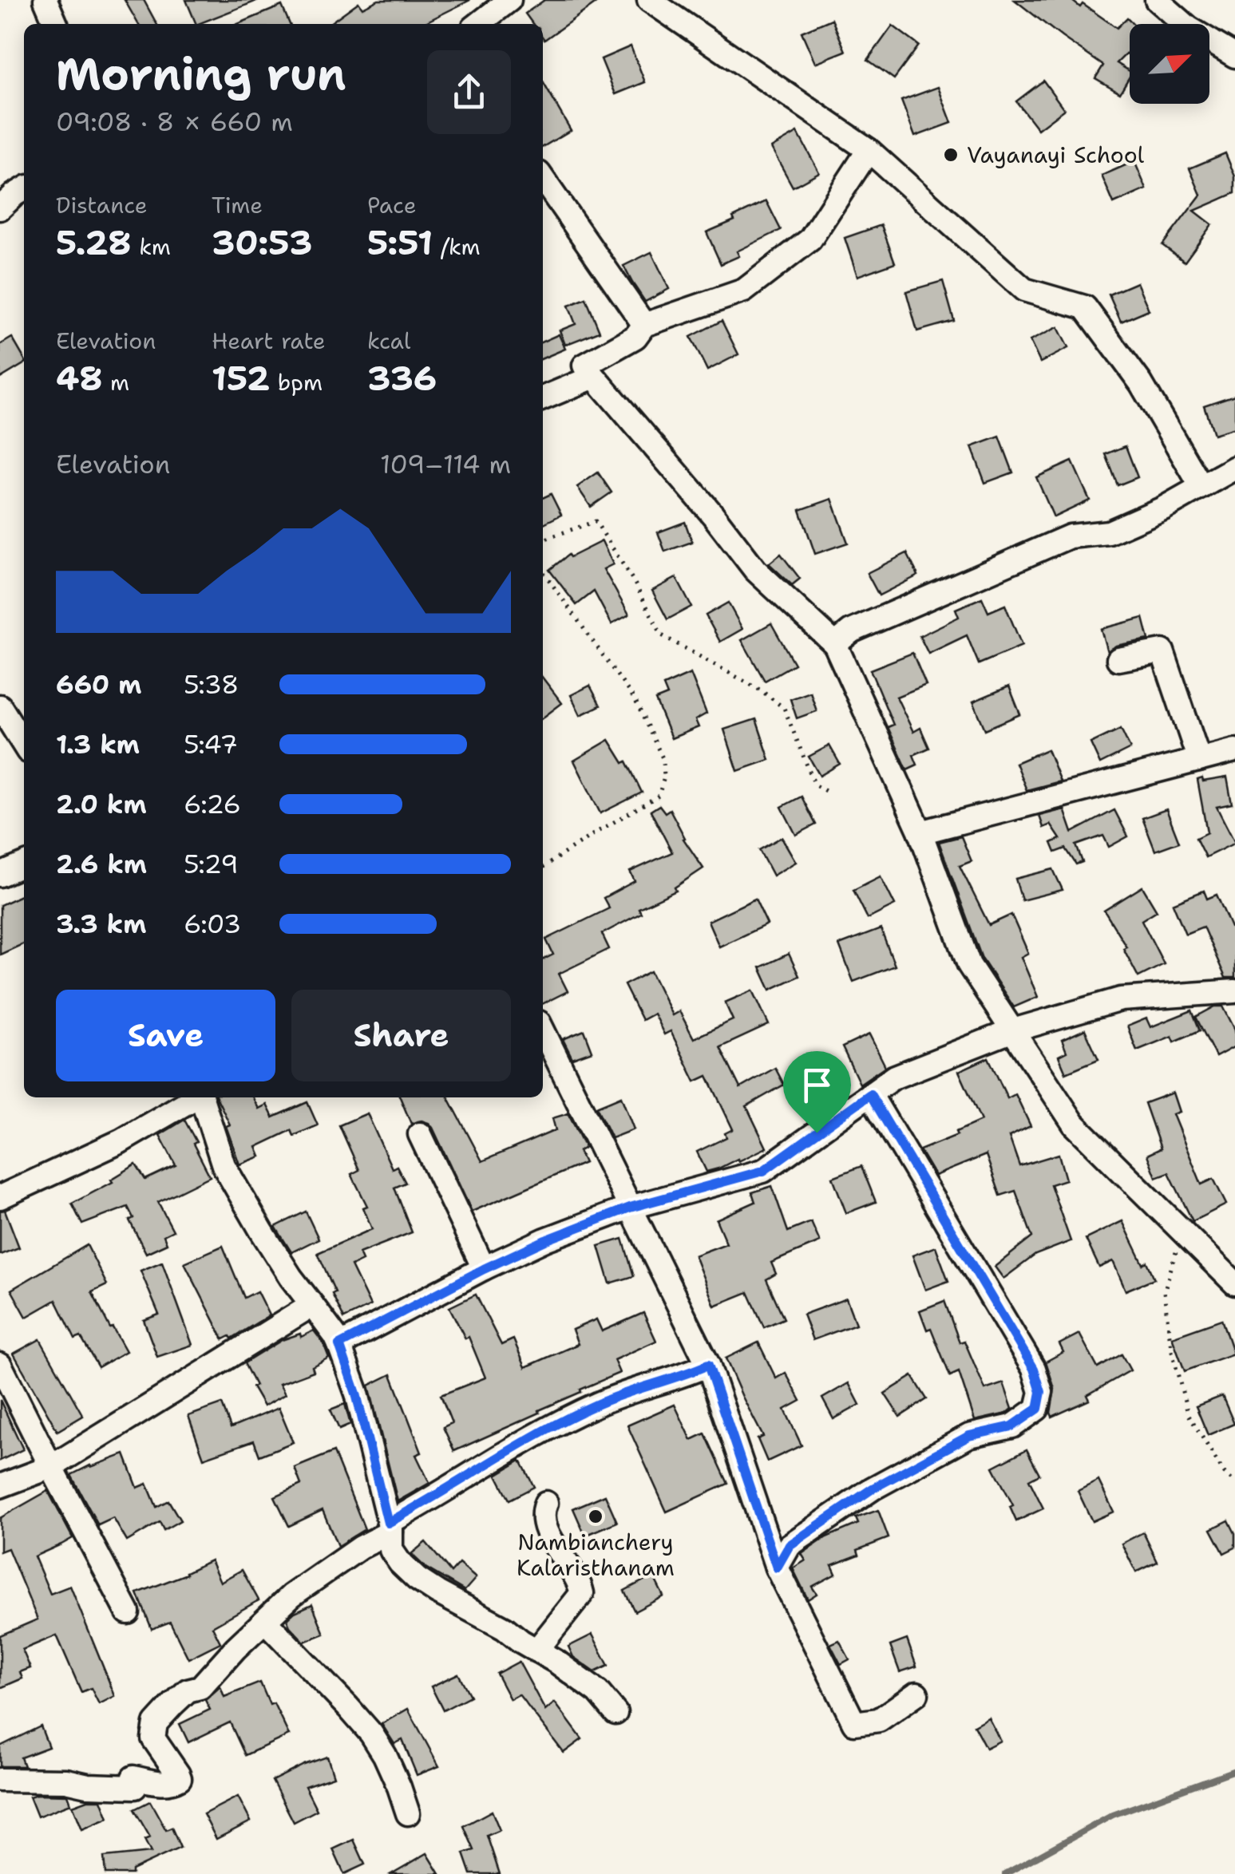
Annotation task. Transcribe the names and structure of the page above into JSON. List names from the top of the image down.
{
  "places": ["Vayanayi School", "Nambianchery Kalaristhanam"],
  "north": "top right",
  "page": {
    "heading": ["Morning run", "09:08 · 8 × 660 m"],
    "stats": [
      ["Distance", "5.28 km"],
      ["Time", "30:53"],
      ["Pace", "5:51 /km"],
      ["Elevation", "48 m"],
      ["Heart rate", "152 bpm"],
      ["kcal", "336"]
    ],
    "chart": ["Elevation", "109–114 m"],
    "list": [
      {
        "name": "660 m",
        "note": "5:38"
      },
      {
        "name": "1.3 km",
        "note": "5:47"
      },
      {
        "name": "2.0 km",
        "note": "6:26"
      },
      {
        "name": "2.6 km",
        "note": "5:29"
      },
      {
        "name": "3.3 km",
        "note": "6:03"
      }
    ],
    "buttons": ["Save", "Share"]
  }
}
